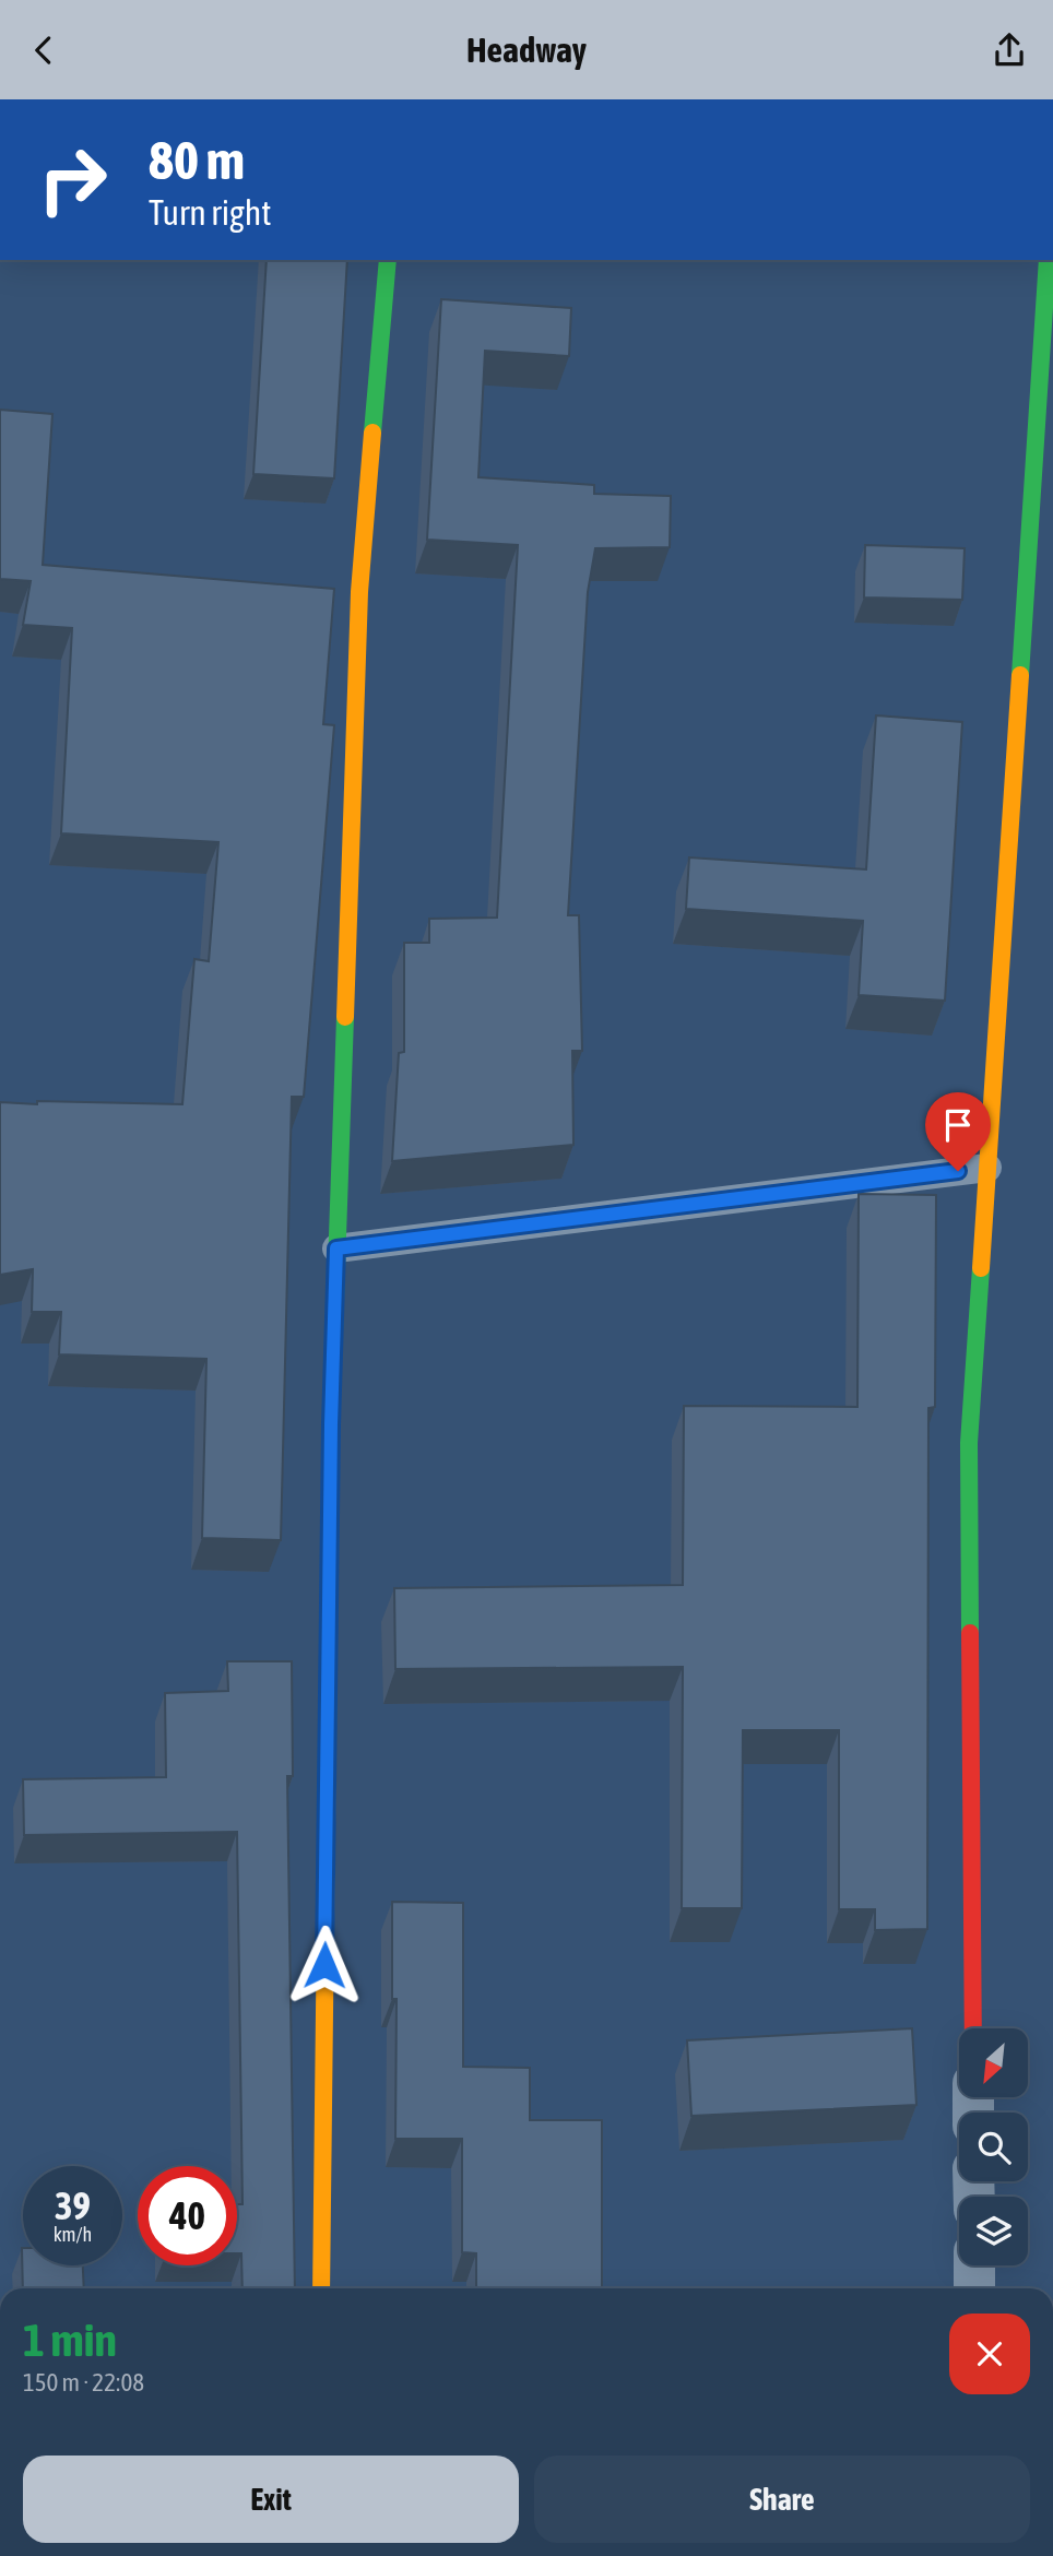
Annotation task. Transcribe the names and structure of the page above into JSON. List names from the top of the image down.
{
  "north": "bottom left",
  "page": {
    "header": "Headway",
    "turn": ["80 m", "Turn right"],
    "speed": "39 km/h",
    "limit": "40",
    "heading": ["1 min", "150 m · 22:08"],
    "buttons": ["Exit", "Share"]
  }
}
